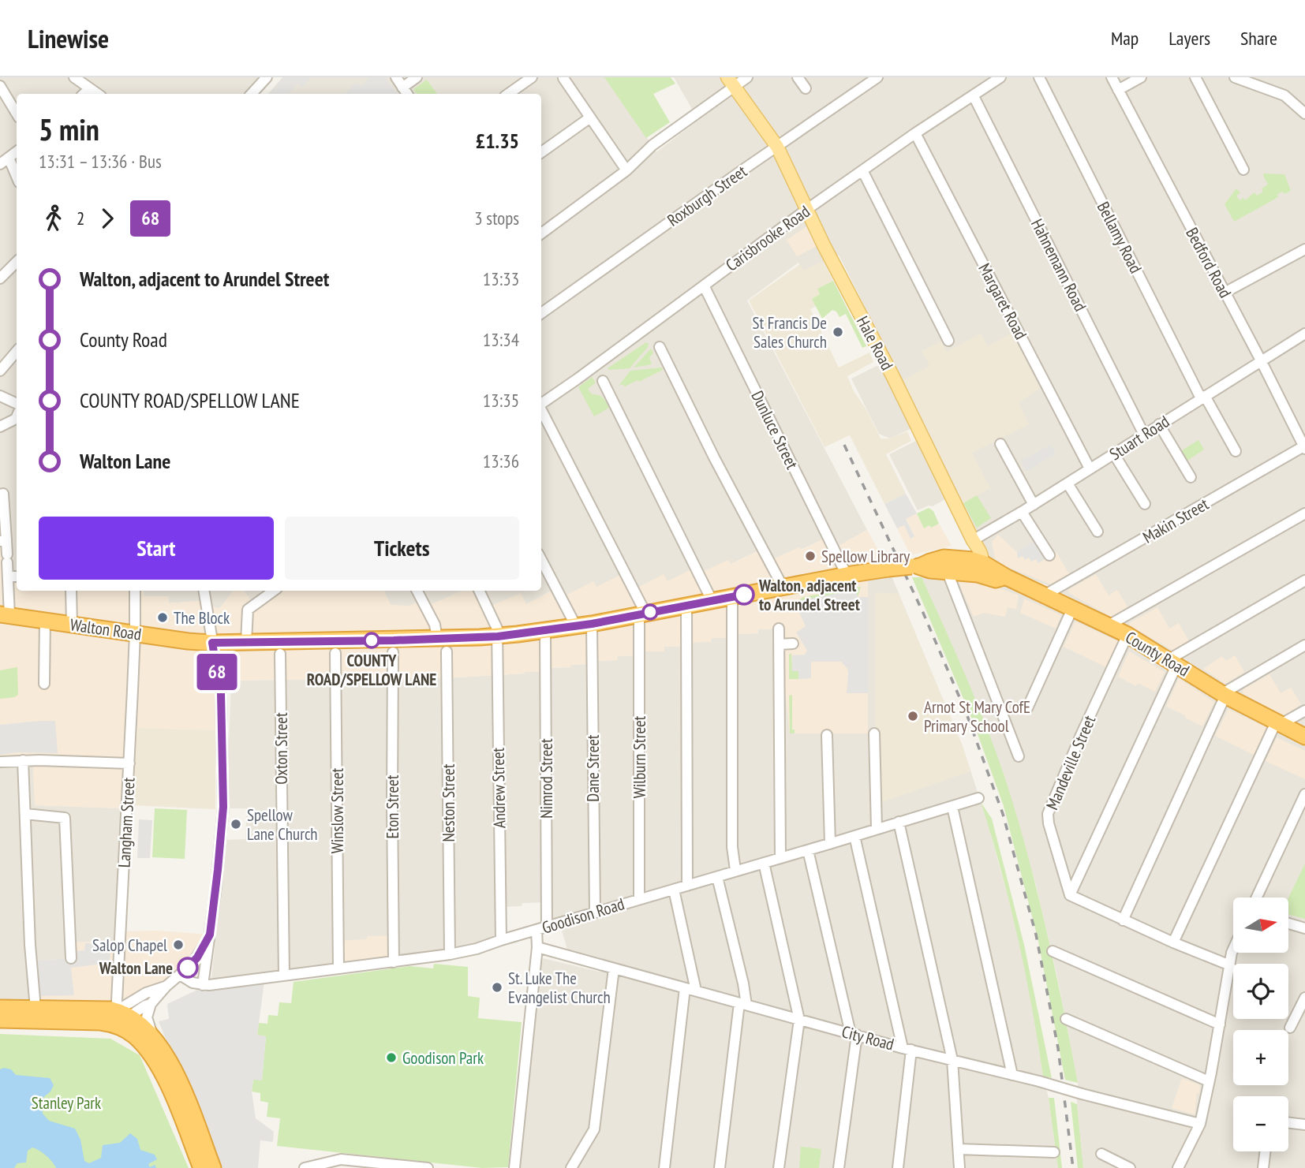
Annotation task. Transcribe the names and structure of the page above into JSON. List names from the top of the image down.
{
  "streets": {
    "highway": ["Walton Road", "County Road"],
    "main road": ["Hale Road"],
    "street": [
      "Roxburgh Street",
      "Bellamy Road",
      "Carisbrooke Road",
      "Bedford Road",
      "Hahnemann Road",
      "Margaret Road",
      "Dunluce Street",
      "Stuart Road",
      "Makin Street",
      "Oxton Street",
      "Wilburn Street",
      "Mandeville Street",
      "Dane Street",
      "Nimrod Street",
      "Andrew Street",
      "Neston Street",
      "Eton Street",
      "Winslow Street",
      "Langham Street",
      "Goodison Road",
      "City Road"
    ]
  },
  "crossings": [
    ["Roxburgh Street", "Hale Road"],
    ["Bellamy Road", "Stuart Road"],
    ["Carisbrooke Road", "Hahnemann Road"],
    ["Carisbrooke Road", "Margaret Road"],
    ["Carisbrooke Road", "Hale Road"],
    ["Carisbrooke Road", "Dunluce Street"],
    ["Bedford Road", "Stuart Road"],
    ["Bedford Road", "Makin Street"],
    ["Hahnemann Road", "Stuart Road"],
    ["Margaret Road", "Stuart Road"],
    ["Hale Road", "Stuart Road"],
    ["Hale Road", "County Road"],
    ["Dunluce Street", "County Road"],
    ["Makin Street", "County Road"],
    ["Walton Road", "County Road"],
    ["Walton Road", "Langham Street"],
    ["County Road", "Wilburn Street"],
    ["County Road", "Mandeville Street"],
    ["County Road", "Dane Street"],
    ["County Road", "Nimrod Street"],
    ["County Road", "Andrew Street"],
    ["County Road", "Neston Street"],
    ["Oxton Street", "Goodison Road"],
    ["Wilburn Street", "Goodison Road"],
    ["Dane Street", "Goodison Road"],
    ["Nimrod Street", "Goodison Road"],
    ["Andrew Street", "Goodison Road"],
    ["Neston Street", "Goodison Road"],
    ["Eton Street", "Goodison Road"],
    ["Winslow Street", "Goodison Road"]
  ],
  "parks": ["Stanley Park"],
  "places": [
    "St Francis De Sales Church",
    "Spellow Library",
    "Walton, adjacent to Arundel Street",
    "The Block",
    "COUNTY ROAD/SPELLOW LANE",
    "Arnot St Mary CofE Primary School",
    "Spellow Lane Church",
    "Salop Chapel",
    "Walton Lane",
    "St. Luke The Evangelist Church",
    "Goodison Park"
  ],
  "lines": ["bus line 68"],
  "north": "right",
  "page": {
    "header": "Linewise",
    "nav": ["Map", "Layers", "Share"],
    "on_map": "68",
    "heading": ["5 min", "13:31 – 13:36 · Bus", "£1.35"],
    "legs": ["2", "68", "3 stops"],
    "list": [
      {
        "name": "Walton, adjacent to Arundel Street",
        "value": "13:33"
      },
      {
        "name": "County Road",
        "value": "13:34"
      },
      {
        "name": "COUNTY ROAD/SPELLOW LANE",
        "value": "13:35"
      },
      {
        "name": "Walton Lane",
        "value": "13:36"
      }
    ],
    "buttons": ["Start", "Tickets"],
    "map_buttons": ["+", "−"]
  }
}
